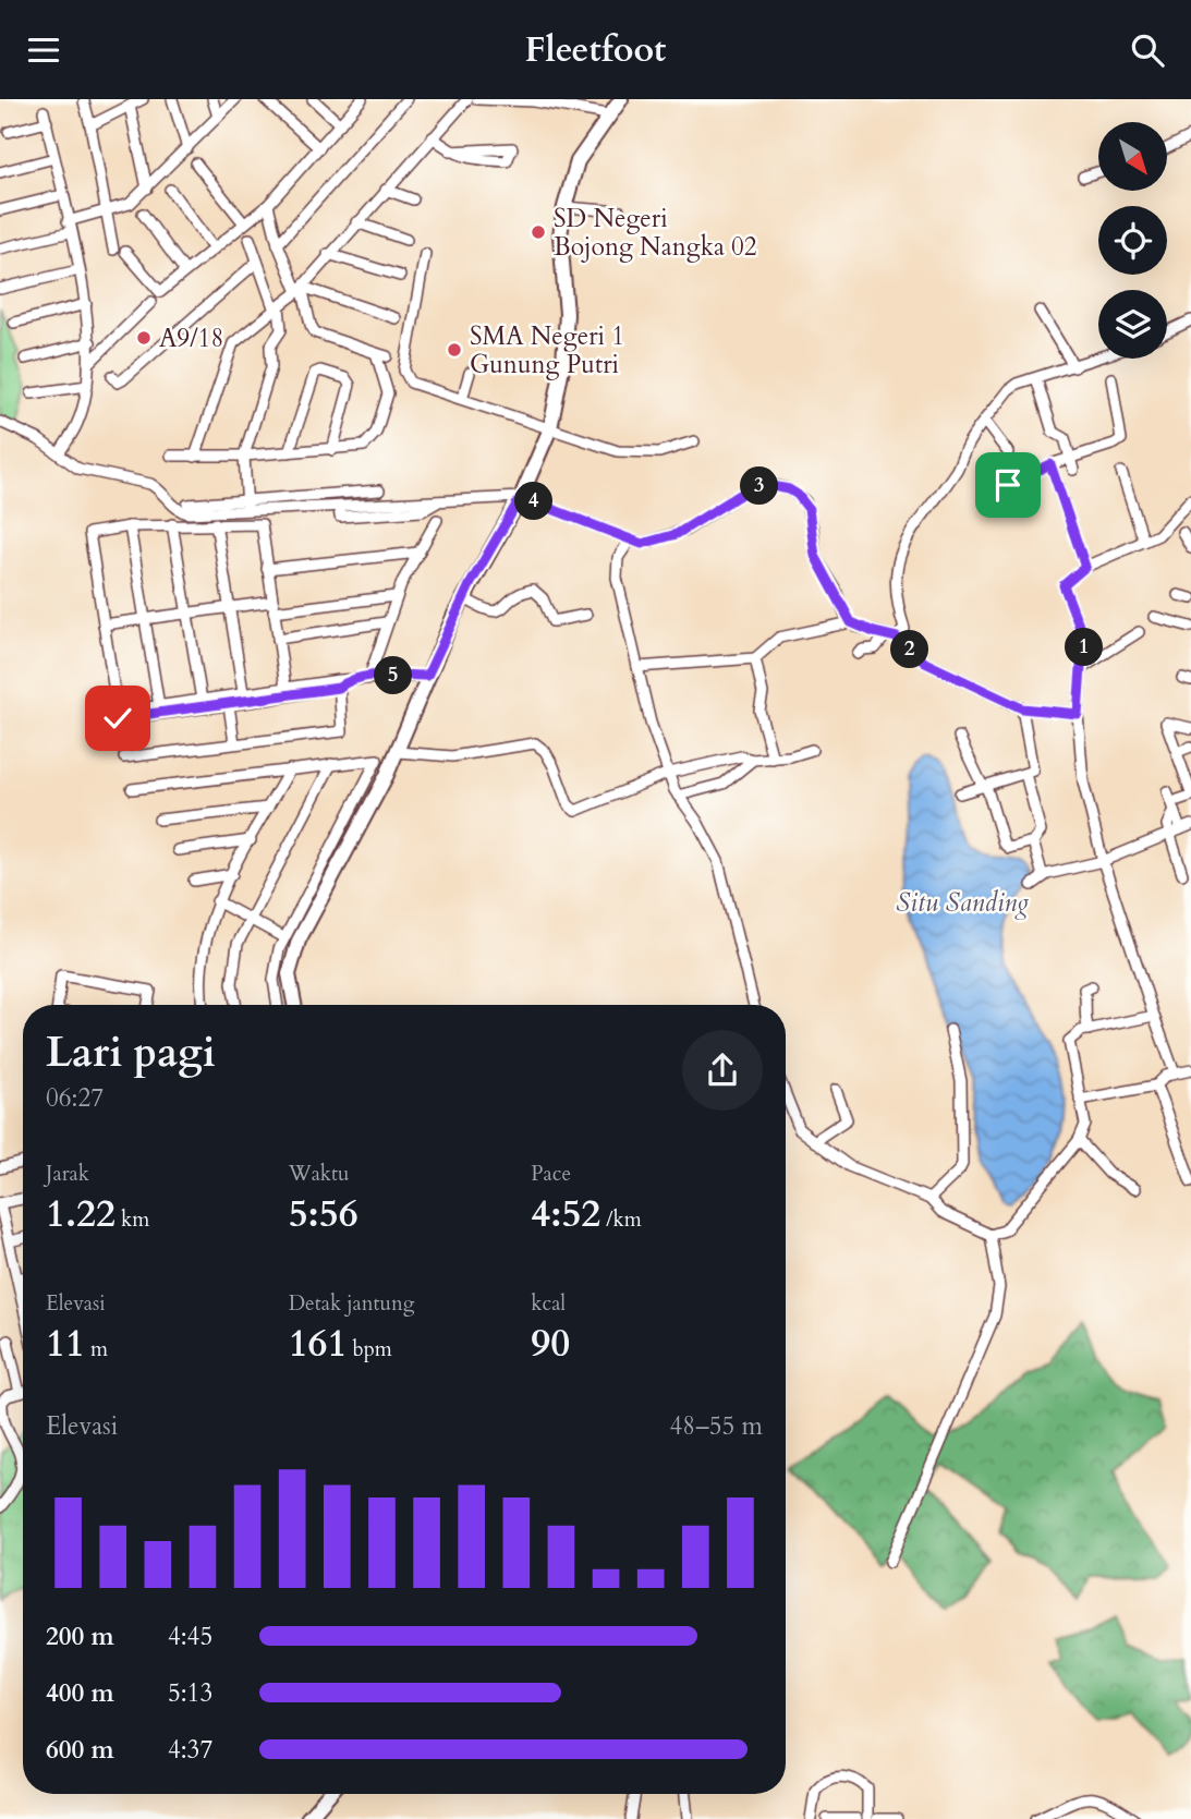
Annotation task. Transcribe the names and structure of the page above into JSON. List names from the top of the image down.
{
  "water": ["Situ Sanding"],
  "places": ["SD Negeri Bojong Nangka 02", "A9/18", "SMA Negeri 1 Gunung Putri"],
  "north": "bottom right",
  "page": {
    "header": "Fleetfoot",
    "pins": [
      "3",
      "4",
      "1",
      "2",
      "5"
    ],
    "heading": ["Lari pagi", "06:27"],
    "stats": [
      ["Jarak", "1.22 km"],
      ["Waktu", "5:56"],
      ["Pace", "4:52 /km"],
      ["Elevasi", "11 m"],
      ["Detak jantung", "161 bpm"],
      ["kcal", "90"]
    ],
    "chart": ["Elevasi", "48–55 m"],
    "list": [
      {
        "name": "200 m",
        "note": "4:45"
      },
      {
        "name": "400 m",
        "note": "5:13"
      },
      {
        "name": "600 m",
        "note": "4:37"
      }
    ]
  }
}
